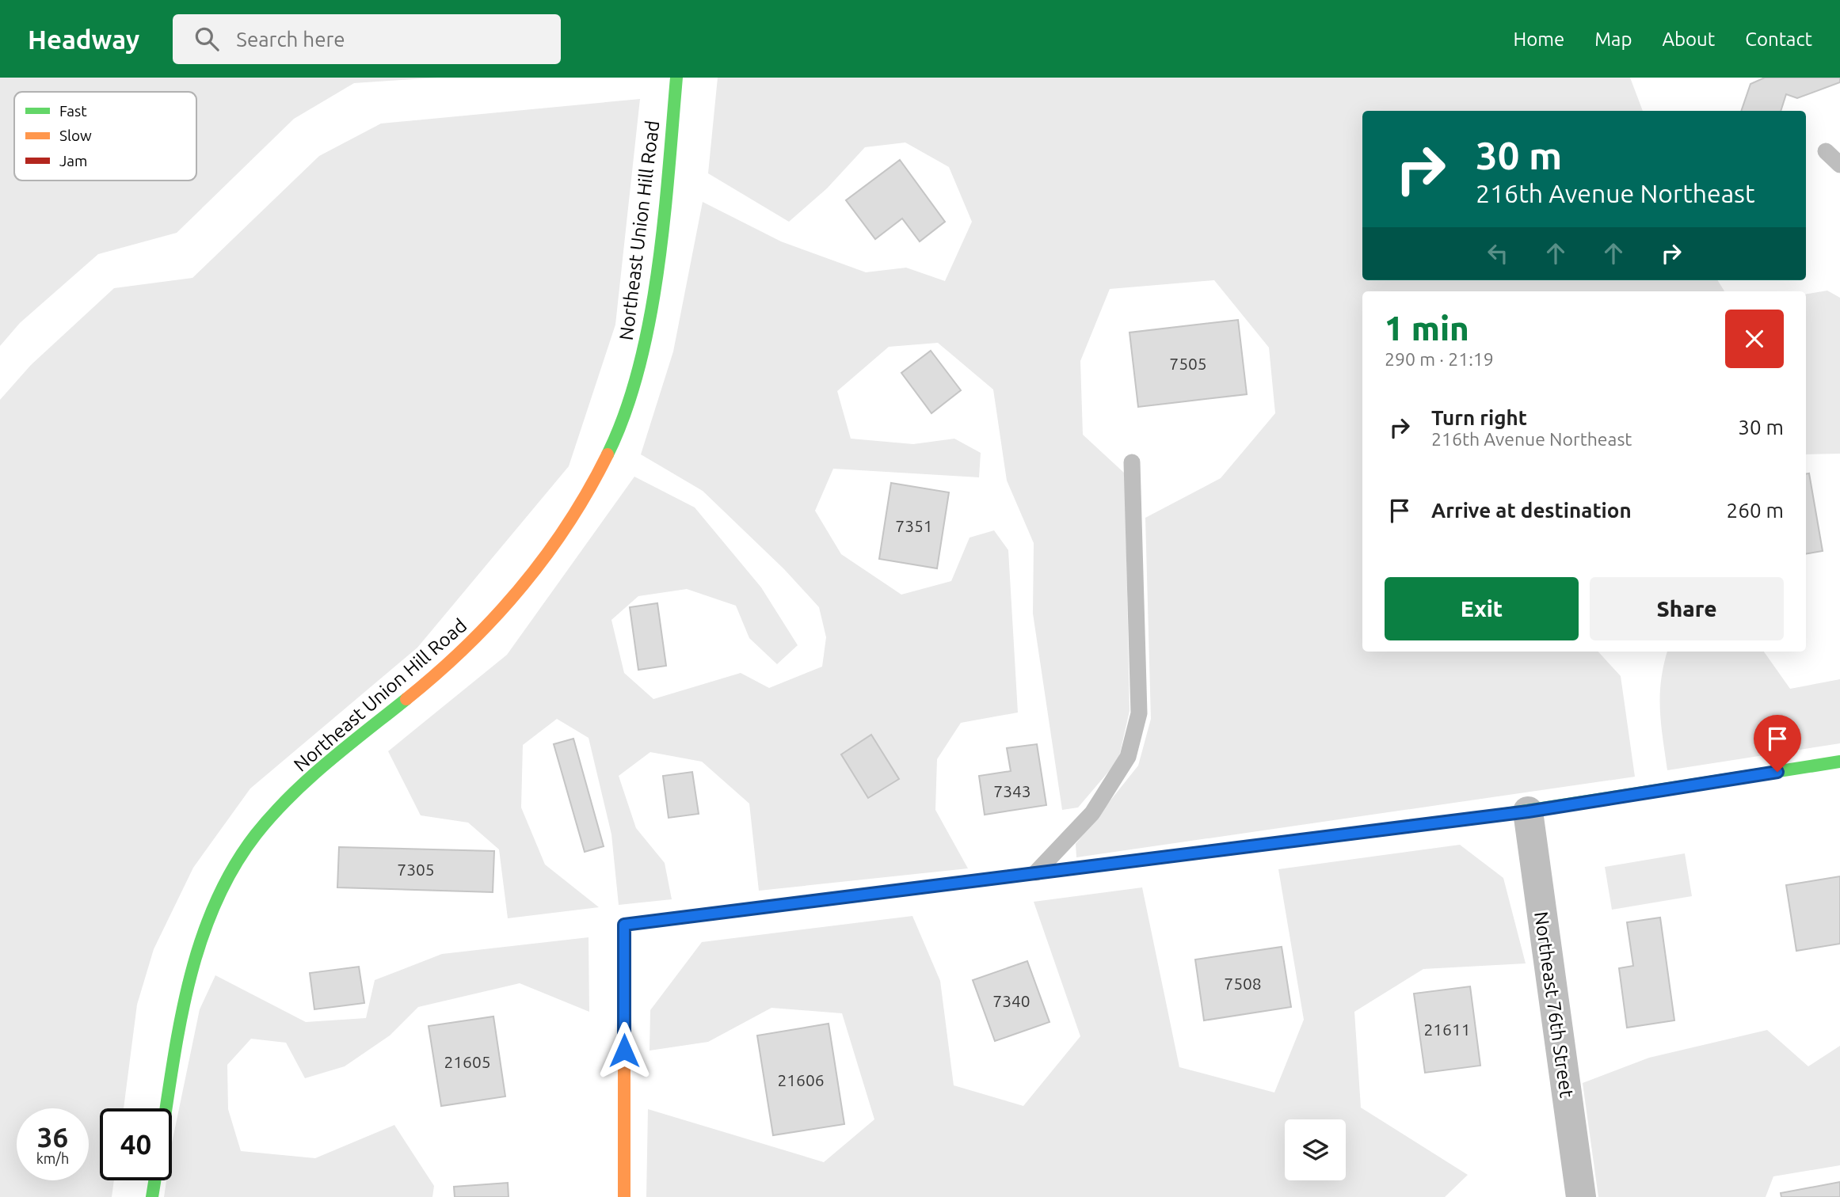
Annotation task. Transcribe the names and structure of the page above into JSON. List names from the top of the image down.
{
  "streets": {
    "street": ["Northeast Union Hill Road", "Northeast 76th Street"]
  },
  "house_numbers": [
    "7505",
    "7351",
    "7343",
    "7305",
    "7508",
    "7340",
    "21611",
    "21605",
    "21606"
  ],
  "legend": ["Fast", "Slow", "Jam"],
  "page": {
    "header": "Headway",
    "search": "Search here",
    "nav": [
      "Home",
      "Map",
      "About",
      "Contact"
    ],
    "turn": ["30 m", "216th Avenue Northeast"],
    "heading": ["1 min", "290 m · 21:19"],
    "list": [
      {
        "name": "Turn right",
        "note": "216th Avenue Northeast",
        "value": "30 m"
      },
      {
        "name": "Arrive at destination",
        "value": "260 m"
      }
    ],
    "buttons": ["Exit", "Share"],
    "speed": "36 km/h",
    "limit": "40"
  }
}
